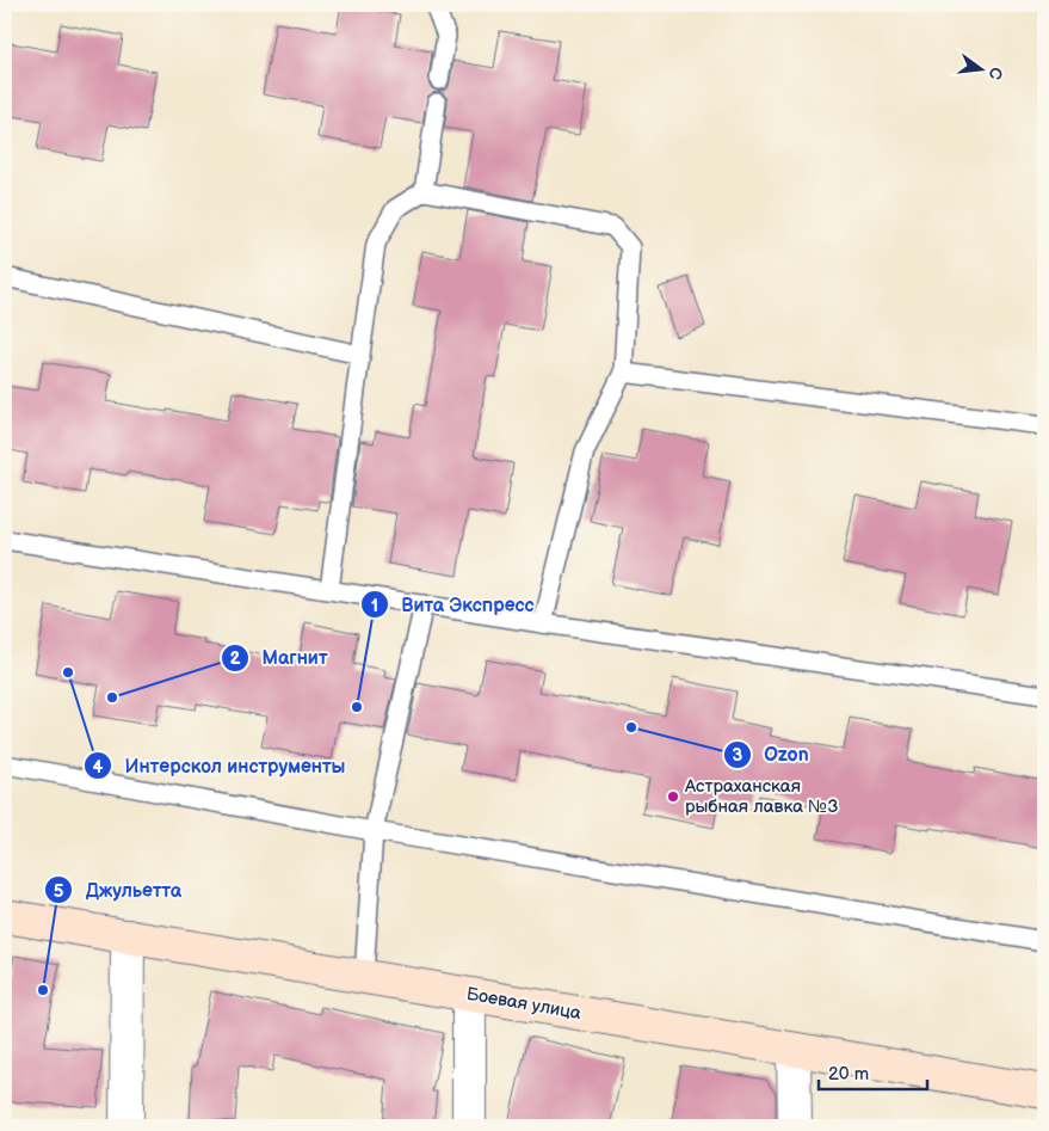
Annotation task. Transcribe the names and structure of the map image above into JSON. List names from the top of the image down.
{
  "streets": {
    "main road": ["Боевая улица"]
  },
  "places": [
    "Интерскол инструменты",
    "Магнит",
    "Вита Экспресс",
    "Ozon",
    "Астраханская рыбная лавка №3",
    "Джульетта"
  ],
  "scale_bar": "20 m",
  "north": "right"
}
